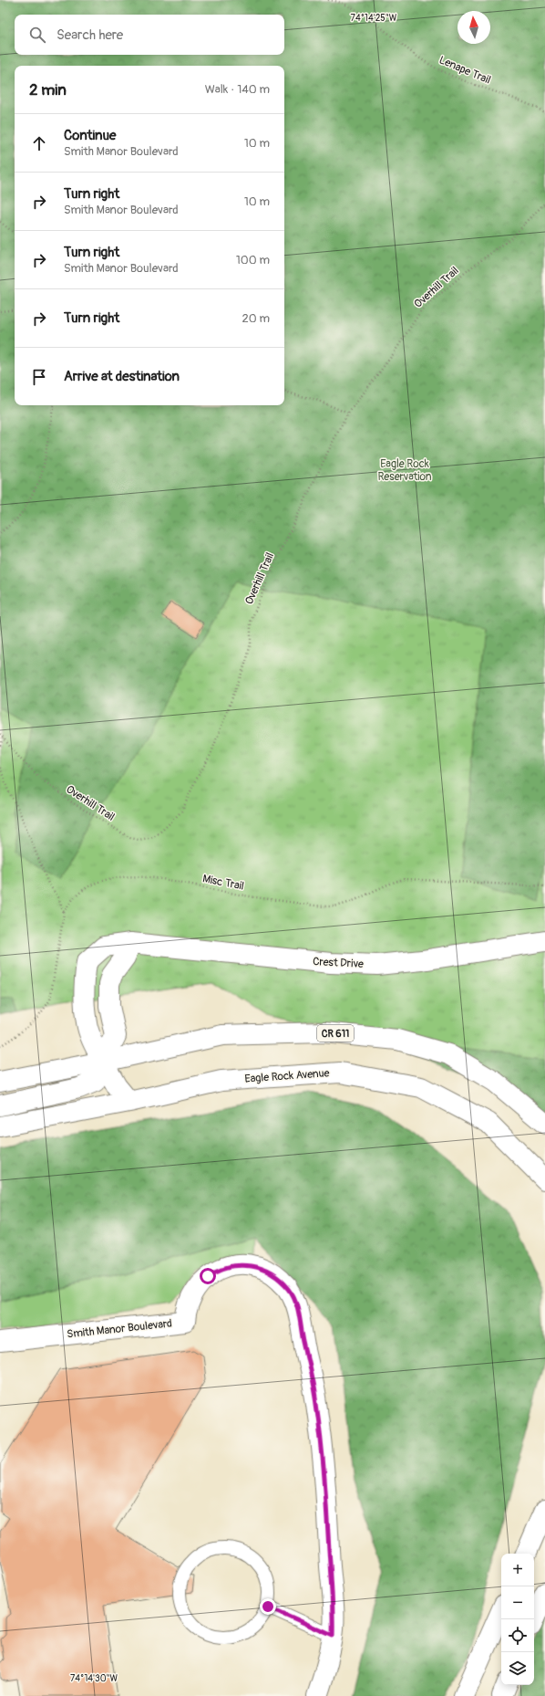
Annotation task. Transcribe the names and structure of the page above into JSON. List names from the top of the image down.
{
  "streets": {
    "main road": [
      "Crest Drive",
      "CR 611",
      "Eagle Rock Avenue",
      "Smith Manor Boulevard"
    ],
    "path": ["Lenape Trail", "Overhill Trail", "Misc Trail"]
  },
  "crossings": [
    ["Crest Drive", "CR 611"],
    ["Crest Drive", "Eagle Rock Avenue"]
  ],
  "parks": ["Eagle Rock Reservation"],
  "north": "top",
  "page": {
    "search": "Search here",
    "heading": ["2 min", "Walk · 140 m"],
    "list": [
      ["Continue", "Smith Manor Boulevard", "10 m"],
      ["Turn right", "Smith Manor Boulevard", "10 m"],
      ["Turn right", "Smith Manor Boulevard", "100 m"],
      ["Turn right", "20 m"],
      "Arrive at destination"
    ],
    "map_buttons": ["+", "−"]
  },
  "coordinates": ["74°14'25\"W", "74°14'30\"W"]
}
